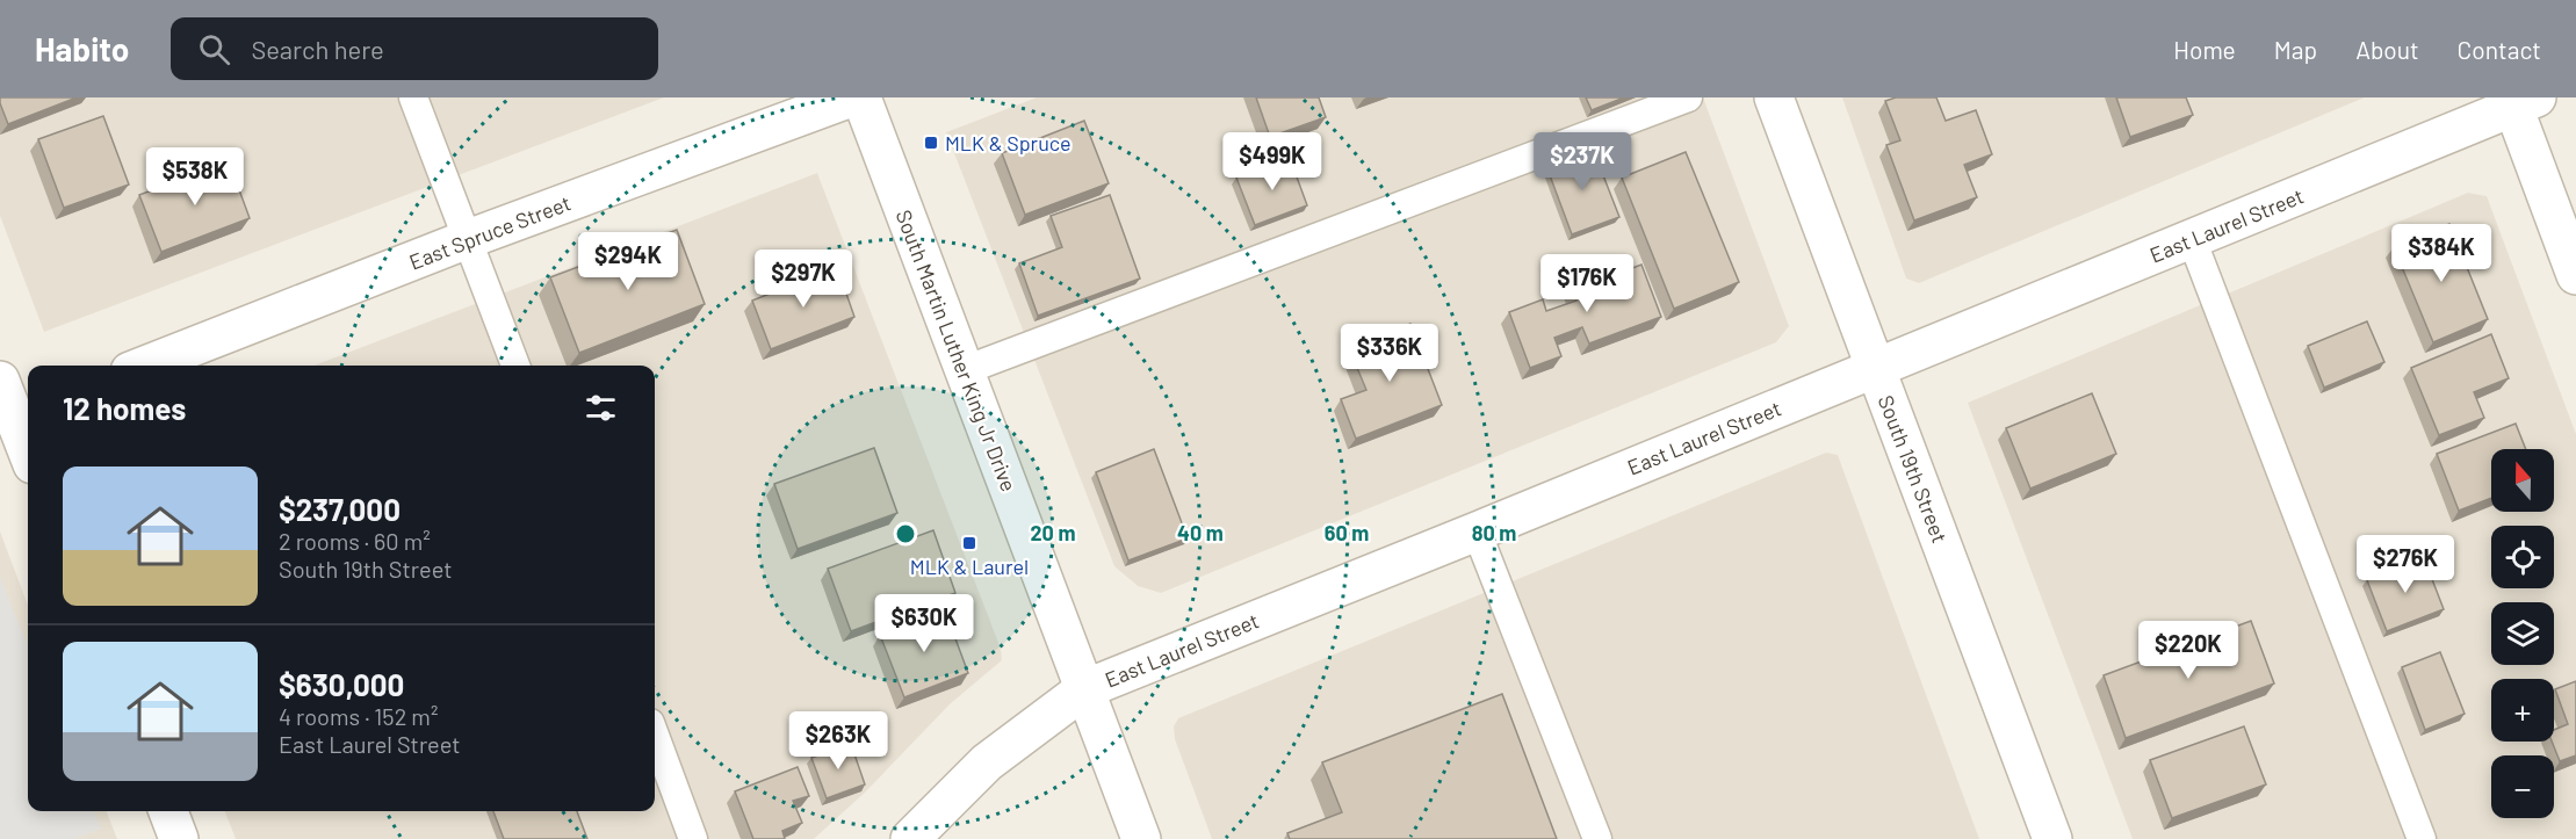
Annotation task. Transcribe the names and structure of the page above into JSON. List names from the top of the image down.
{
  "streets": {
    "street": [
      "East Laurel Street",
      "East Spruce Street",
      "South Martin Luther King Jr Drive",
      "South 19th Street"
    ]
  },
  "crossings": [
    ["East Laurel Street", "South Martin Luther King Jr Drive"],
    ["East Laurel Street", "South 19th Street"]
  ],
  "places": {
    "transit": ["MLK & Spruce", "MLK & Laurel"]
  },
  "north": "top",
  "page": {
    "header": "Habito",
    "search": "Search here",
    "nav": [
      "Home",
      "Map",
      "About",
      "Contact"
    ],
    "price": [
      "$499K",
      "$237K",
      "$538K",
      "$384K",
      "$294K",
      "$297K",
      "$176K",
      "$336K",
      "$276K",
      "$630K",
      "$220K",
      "$263K"
    ],
    "heading": "12 homes",
    "map_buttons": ["+", "−"],
    "list": [
      {
        "name": "$237,000",
        "note": "2 rooms · 60 m² · South 19th Street"
      },
      {
        "name": "$630,000",
        "note": "4 rooms · 152 m² · East Laurel Street"
      }
    ]
  },
  "rings": [
    "20 m",
    "40 m",
    "60 m",
    "80 m"
  ]
}
